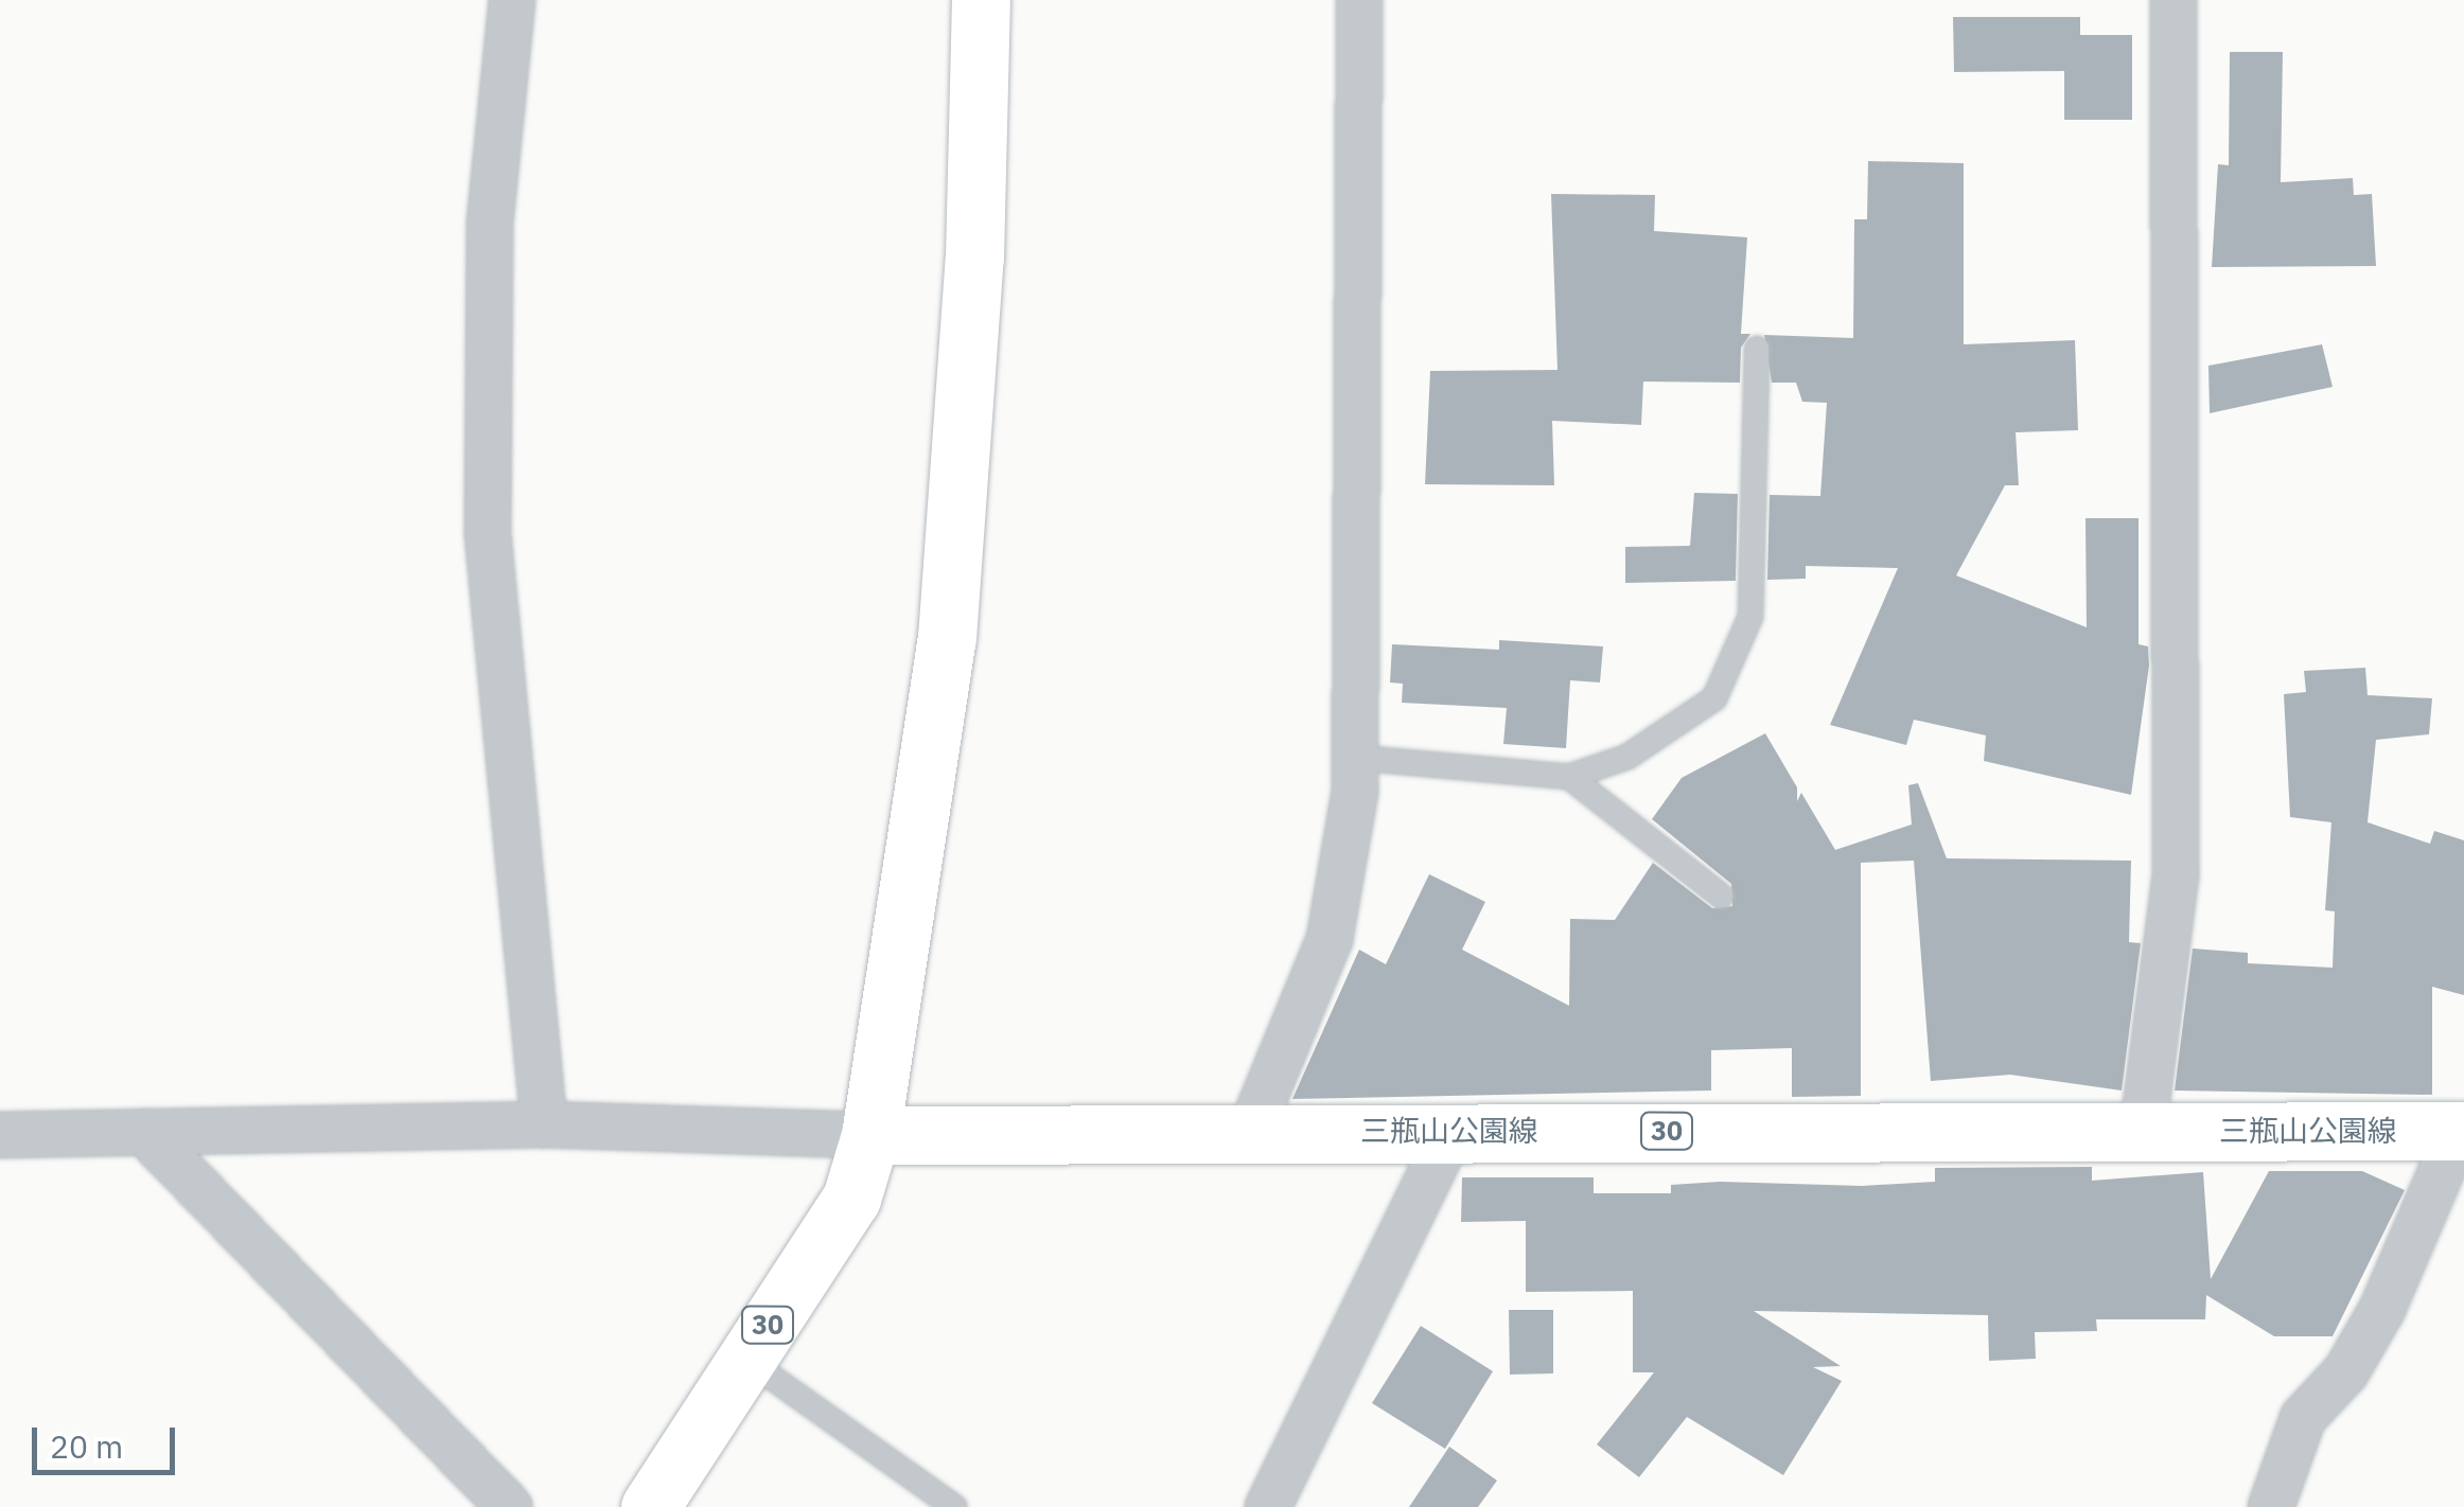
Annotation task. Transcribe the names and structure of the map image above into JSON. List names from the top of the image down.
{
  "streets": {
    "main road": ["三瓶山公園線", "30"]
  },
  "crossings": [
    ["三瓶山公園線", "30"]
  ],
  "scale_bar": "20 m"
}
